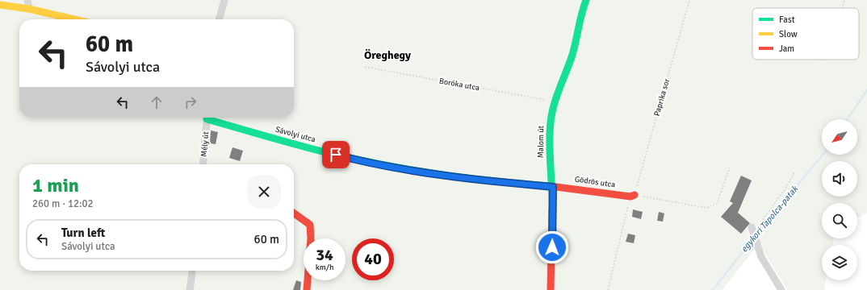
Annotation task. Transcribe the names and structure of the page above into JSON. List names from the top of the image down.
{
  "streets": {
    "street": [
      "Sávolyi utca",
      "Malom út",
      "Mély út",
      "Gödrös utca"
    ],
    "path": ["Boróka utca", "Paprika sor"]
  },
  "crossings": [
    ["Boróka utca", "Malom út"],
    ["Paprika sor", "Gödrös utca"],
    ["Sávolyi utca", "Malom út"],
    ["Sávolyi utca", "Gödrös utca"],
    ["Malom út", "Gödrös utca"]
  ],
  "districts": ["Öreghegy"],
  "water": ["egykori Tapolca-patak"],
  "legend": ["Fast", "Slow", "Jam"],
  "north": "bottom left",
  "page": {
    "turn": ["60 m", "Sávolyi utca"],
    "heading": ["1 min", "260 m · 12:02"],
    "list": [
      {
        "name": "Turn left",
        "note": "Sávolyi utca",
        "value": "60 m"
      }
    ],
    "speed": "34 km/h",
    "limit": "40"
  }
}
